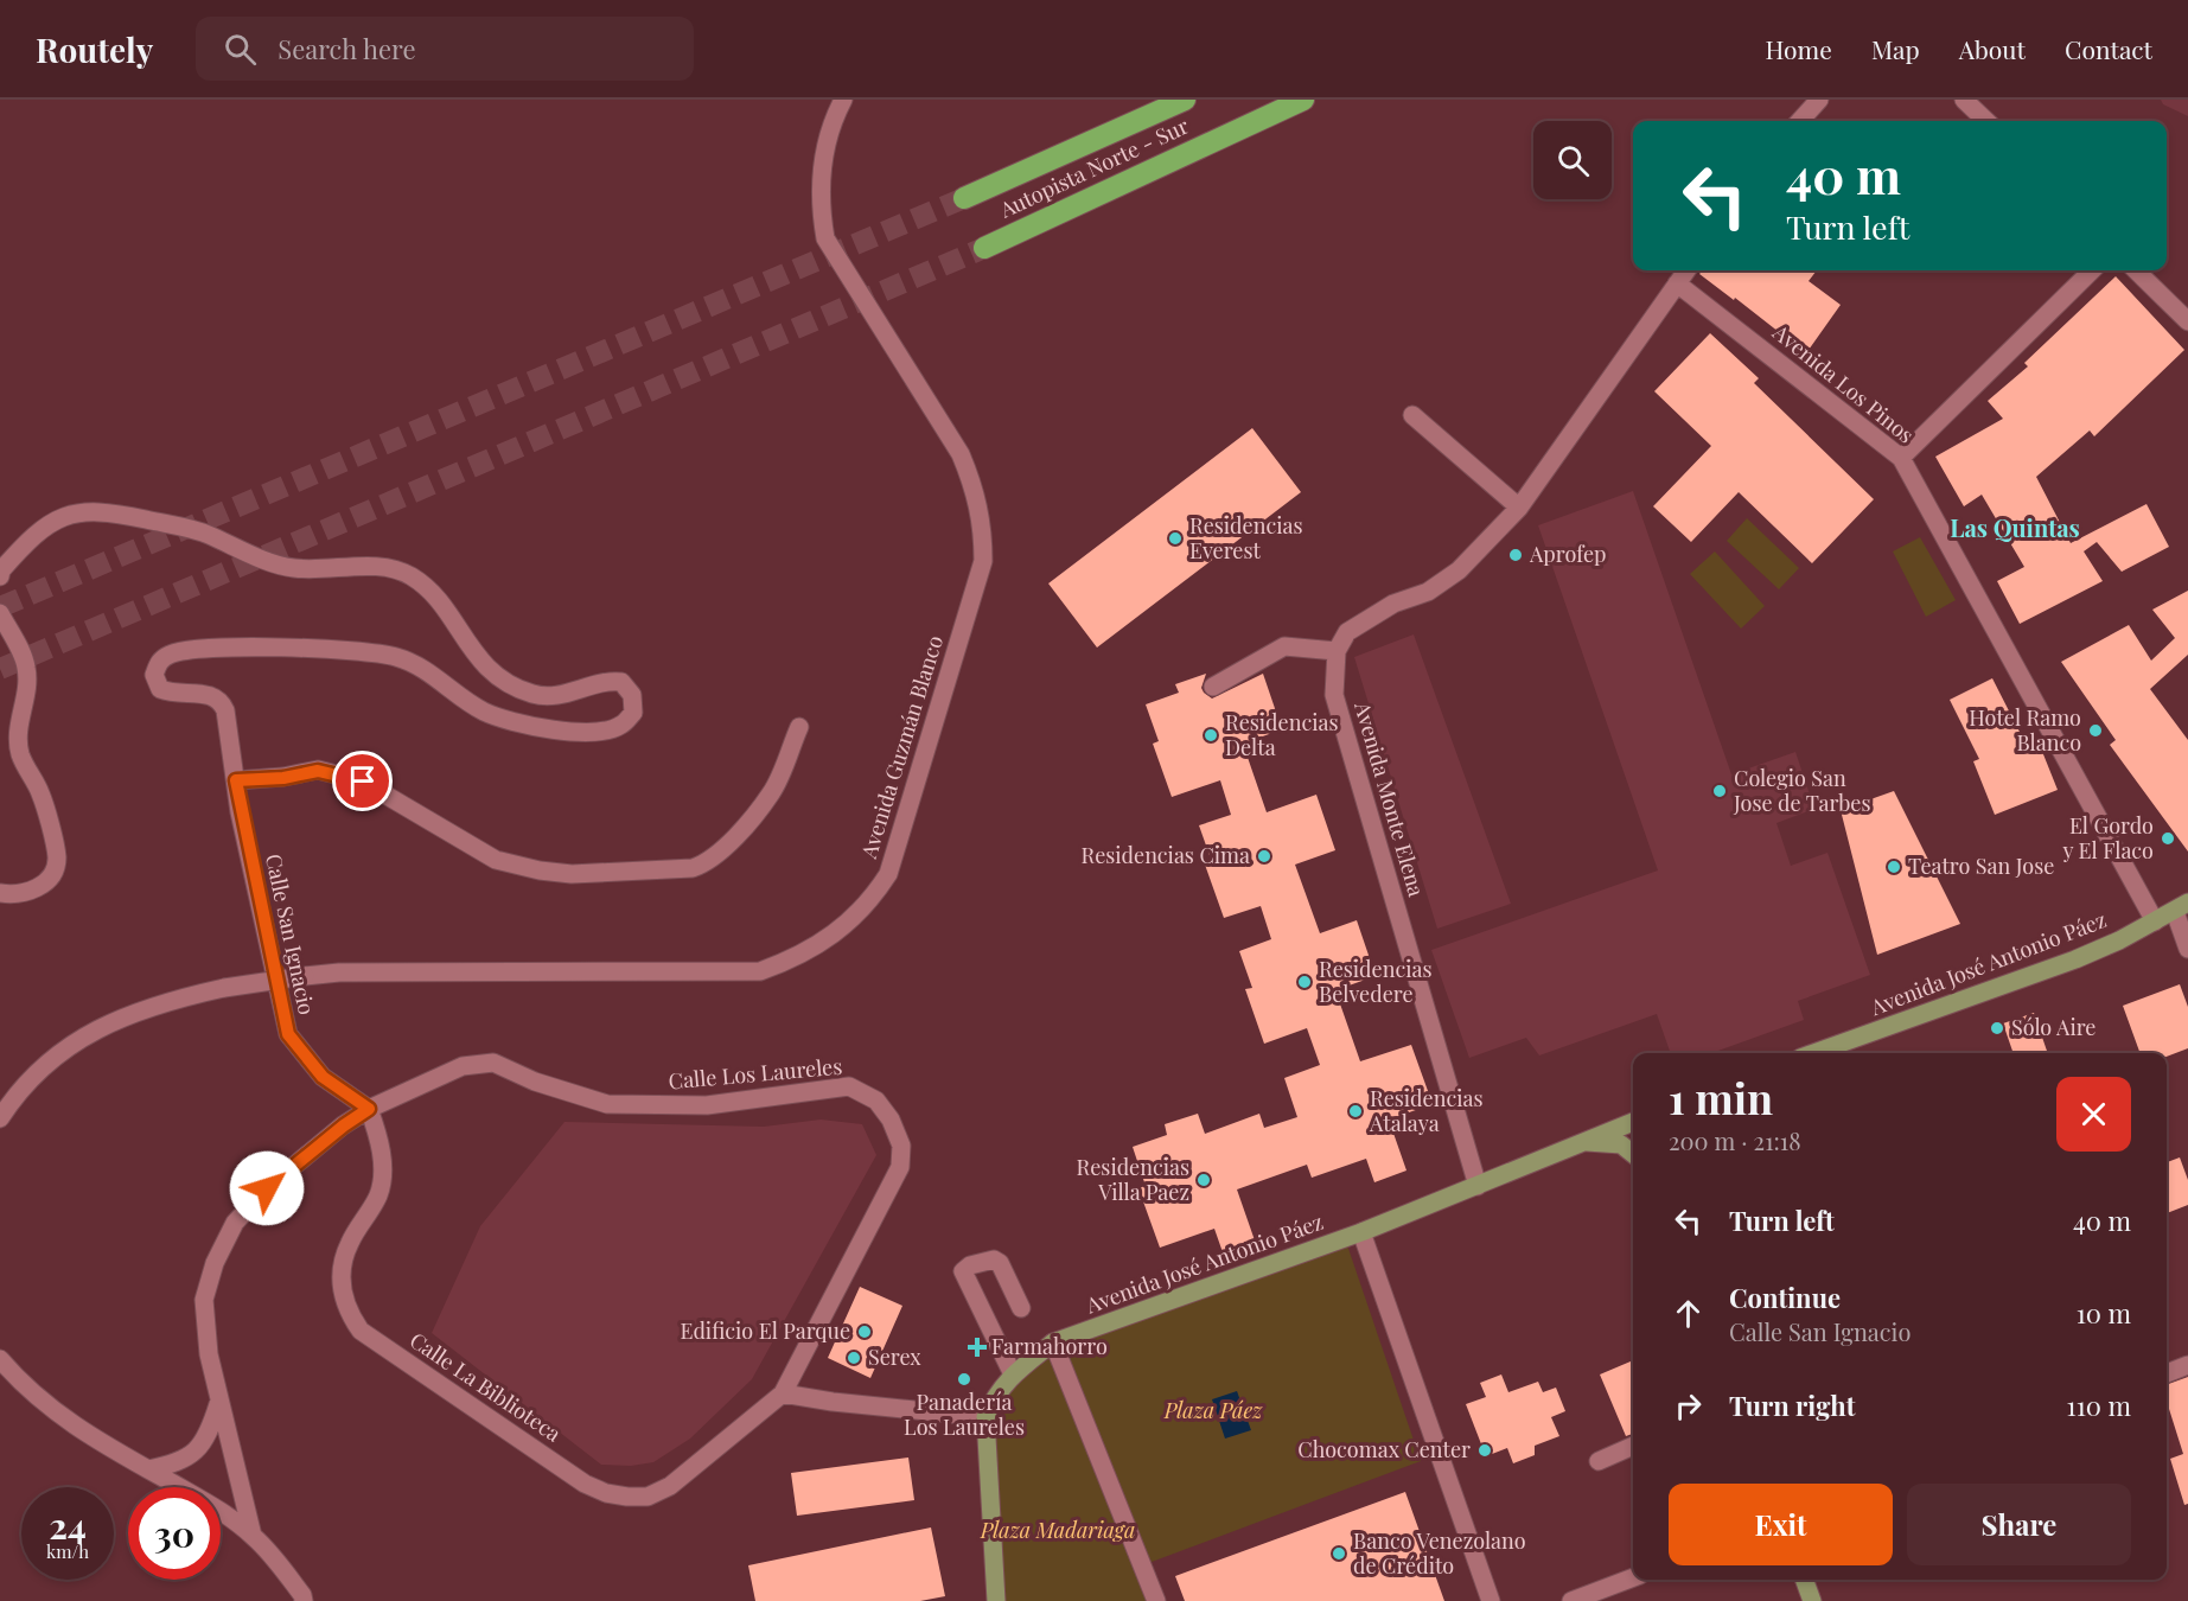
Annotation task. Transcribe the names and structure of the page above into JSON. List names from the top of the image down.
{
  "streets": {
    "highway": ["Autopista Norte - Sur"],
    "main road": ["Avenida José Antonio Páez"],
    "street": [
      "Avenida Los Pinos",
      "Avenida Guzmán Blanco",
      "Avenida Monte Elena",
      "Calle San Ignacio",
      "Calle Los Laureles",
      "Calle La Biblioteca"
    ]
  },
  "crossings": [
    ["Avenida Los Pinos", "Avenida José Antonio Páez"],
    ["Avenida Monte Elena", "Avenida José Antonio Páez"],
    ["Calle San Ignacio", "Calle Los Laureles"],
    ["Calle San Ignacio", "Calle La Biblioteca"],
    ["Calle Los Laureles", "Calle La Biblioteca"]
  ],
  "districts": ["Las Quintas"],
  "parks": ["Plaza Páez", "Plaza Madariaga"],
  "places": {
    "other": [
      "Residencias Everest",
      "Aprofep",
      "Hotel Ramo Blanco",
      "Residencias Delta",
      "Colegio San Jose de Tarbes",
      "El Gordo y El Flaco",
      "Residencias Cima",
      "Teatro San Jose",
      "Residencias Belvedere",
      "Sólo Aire",
      "Residencias Atalaya",
      "Residencias Villa Paez",
      "Edificio El Parque",
      "Serex",
      "Panadería Los Laureles",
      "Chocomax Center",
      "Banco Venezolano de Crédito"
    ],
    "health": ["Farmahorro"]
  },
  "page": {
    "header": "Routely",
    "search": "Search here",
    "nav": [
      "Home",
      "Map",
      "About",
      "Contact"
    ],
    "turn": ["40 m", "Turn left"],
    "heading": ["1 min", "200 m · 21:18"],
    "list": [
      {
        "name": "Turn left",
        "value": "40 m"
      },
      {
        "name": "Continue",
        "note": "Calle San Ignacio",
        "value": "10 m"
      },
      {
        "name": "Turn right",
        "value": "110 m"
      }
    ],
    "buttons": ["Exit", "Share"],
    "speed": "24 km/h",
    "limit": "30"
  }
}
